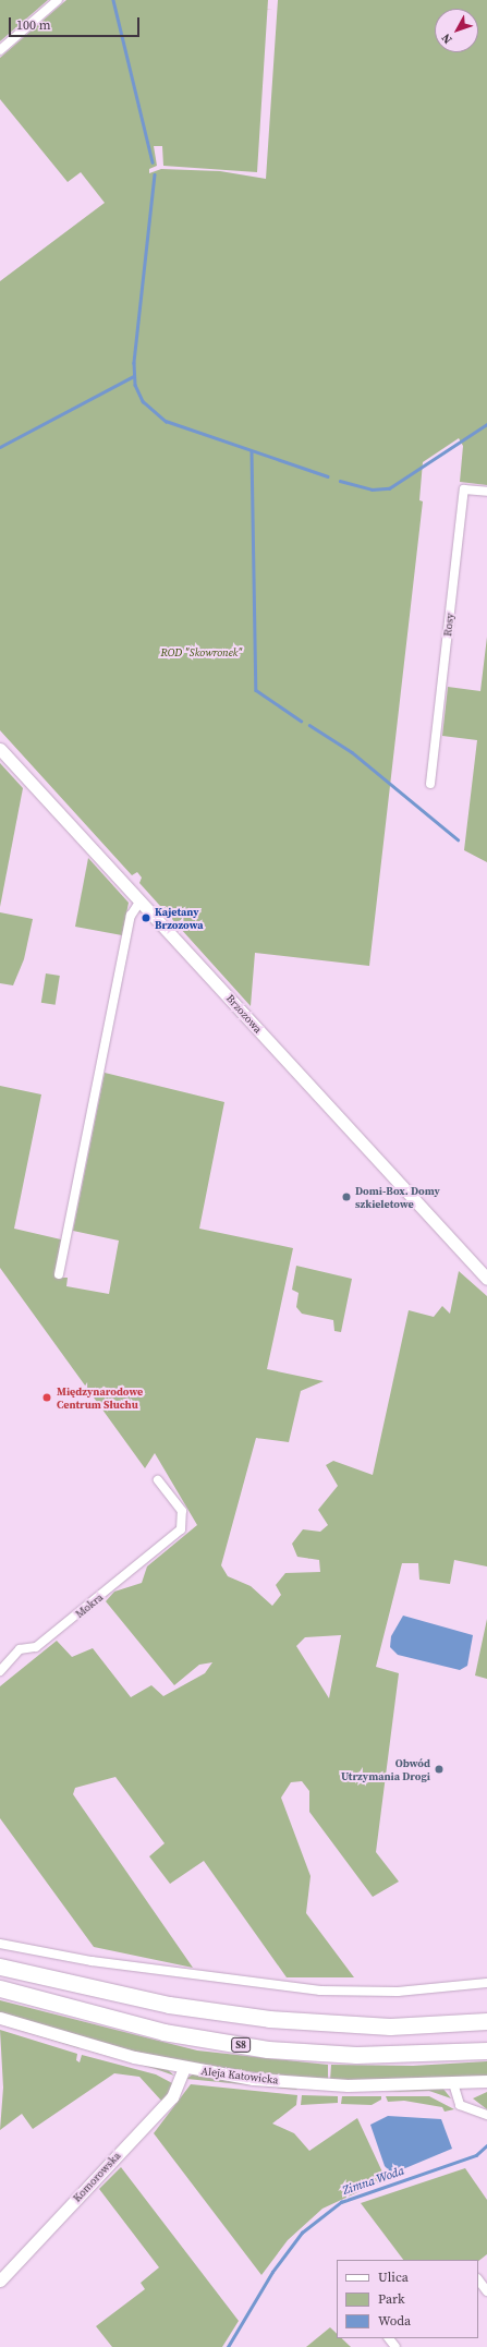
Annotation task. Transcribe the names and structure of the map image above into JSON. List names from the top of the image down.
{
  "streets": {
    "highway": ["S8"],
    "street": [
      "Rosy",
      "Brzozowa",
      "Mokra",
      "Aleja Katowicka",
      "Komorowska"
    ]
  },
  "crossings": [
    ["Aleja Katowicka", "Komorowska"]
  ],
  "water": ["Zimna Woda"],
  "parks": ["ROD \"Skowronek\""],
  "places": [
    "Kajetany Brzozowa",
    "Domi-Box. Domy szkieletowe",
    "Międzynarodowe Centrum Słuchu",
    "Obwód Utrzymania Drogi"
  ],
  "legend": ["Ulica", "Park", "Woda"],
  "scale_bar": "100 m",
  "north": "bottom left"
}
